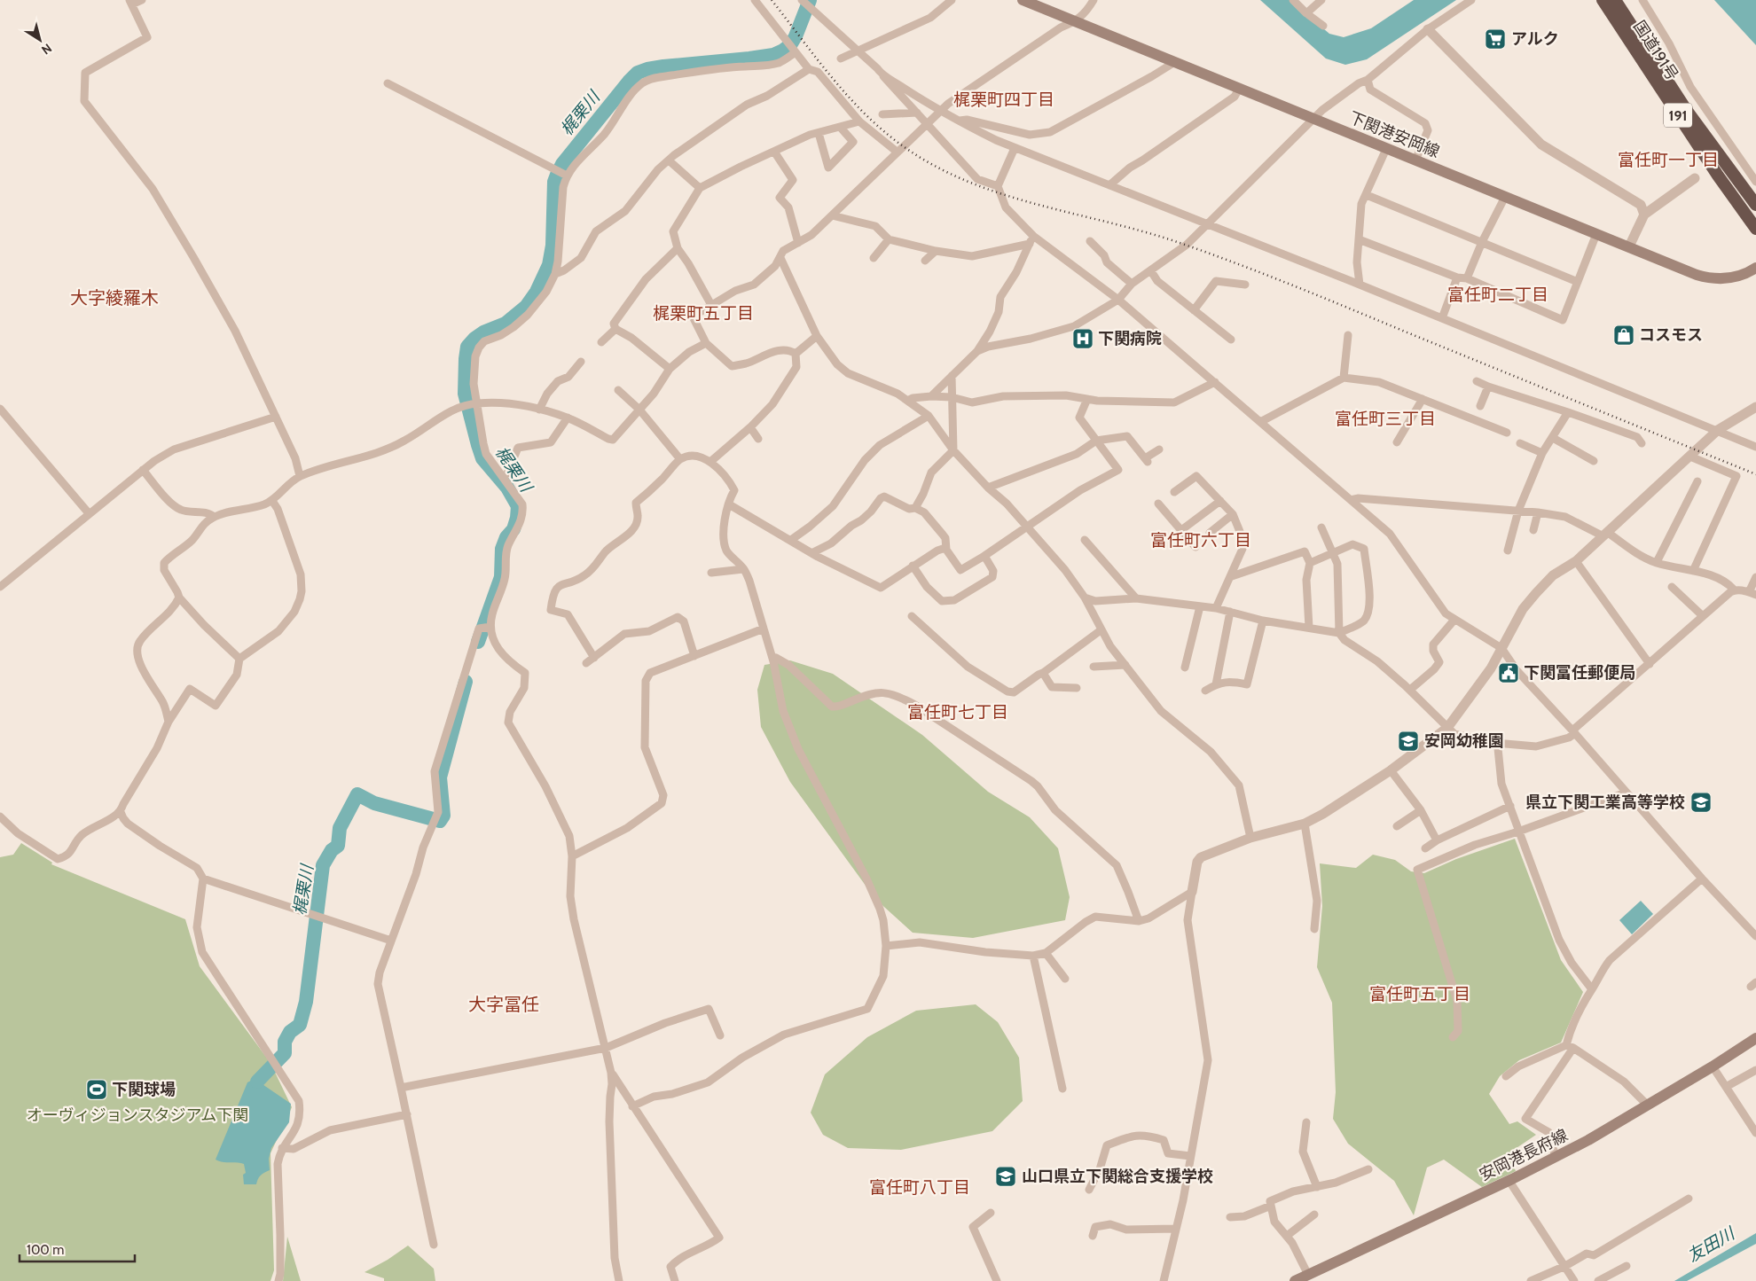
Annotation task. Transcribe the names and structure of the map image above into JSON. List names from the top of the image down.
{
  "streets": {
    "highway": ["国道191号", "191"],
    "main road": ["下関港安岡線", "安岡港長府線"]
  },
  "districts": [
    "梶栗町四丁目",
    "富任町一丁目",
    "富任町二丁目",
    "大字綾羅木",
    "梶栗町五丁目",
    "富任町三丁目",
    "富任町六丁目",
    "富任町七丁目",
    "富任町五丁目",
    "大字冨任",
    "富任町八丁目"
  ],
  "water": ["梶栗川", "友田川"],
  "parks": ["オーヴィジョンスタジアム下関"],
  "places": {
    "supermarket": ["アルク"],
    "shop": ["コスモス"],
    "hospital": ["下関病院"],
    "public building": ["下関冨任郵便局"],
    "school or university": ["安岡幼稚園", "県立下関工業高等学校", "山口県立下関総合支援学校"],
    "sports": ["下関球場"]
  },
  "scale_bar": "100 m",
  "north": "bottom right"
}
